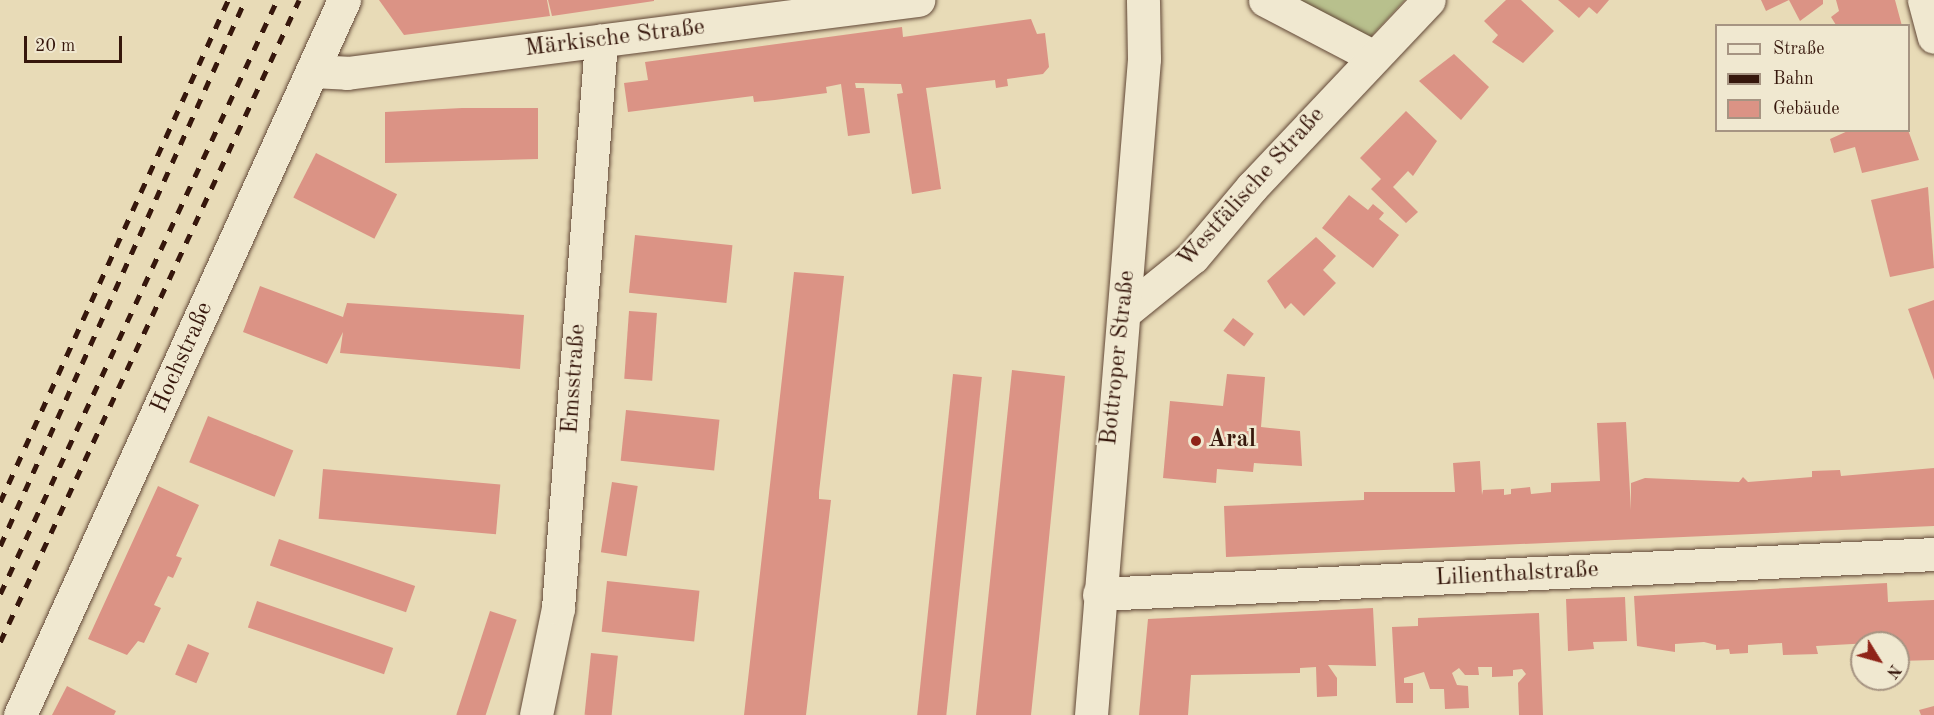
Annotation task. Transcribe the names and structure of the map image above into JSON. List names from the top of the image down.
{
  "streets": {
    "street": [
      "Märkische Straße",
      "Westfälische Straße",
      "Hochstraße",
      "Bottroper Straße",
      "Emsstraße",
      "Lilienthalstraße"
    ]
  },
  "crossings": [
    ["Märkische Straße", "Hochstraße"],
    ["Märkische Straße", "Emsstraße"],
    ["Westfälische Straße", "Bottroper Straße"],
    ["Bottroper Straße", "Lilienthalstraße"]
  ],
  "places": ["Aral"],
  "legend": ["Straße", "Bahn", "Gebäude"],
  "scale_bar": "20 m",
  "north": "bottom right"
}
